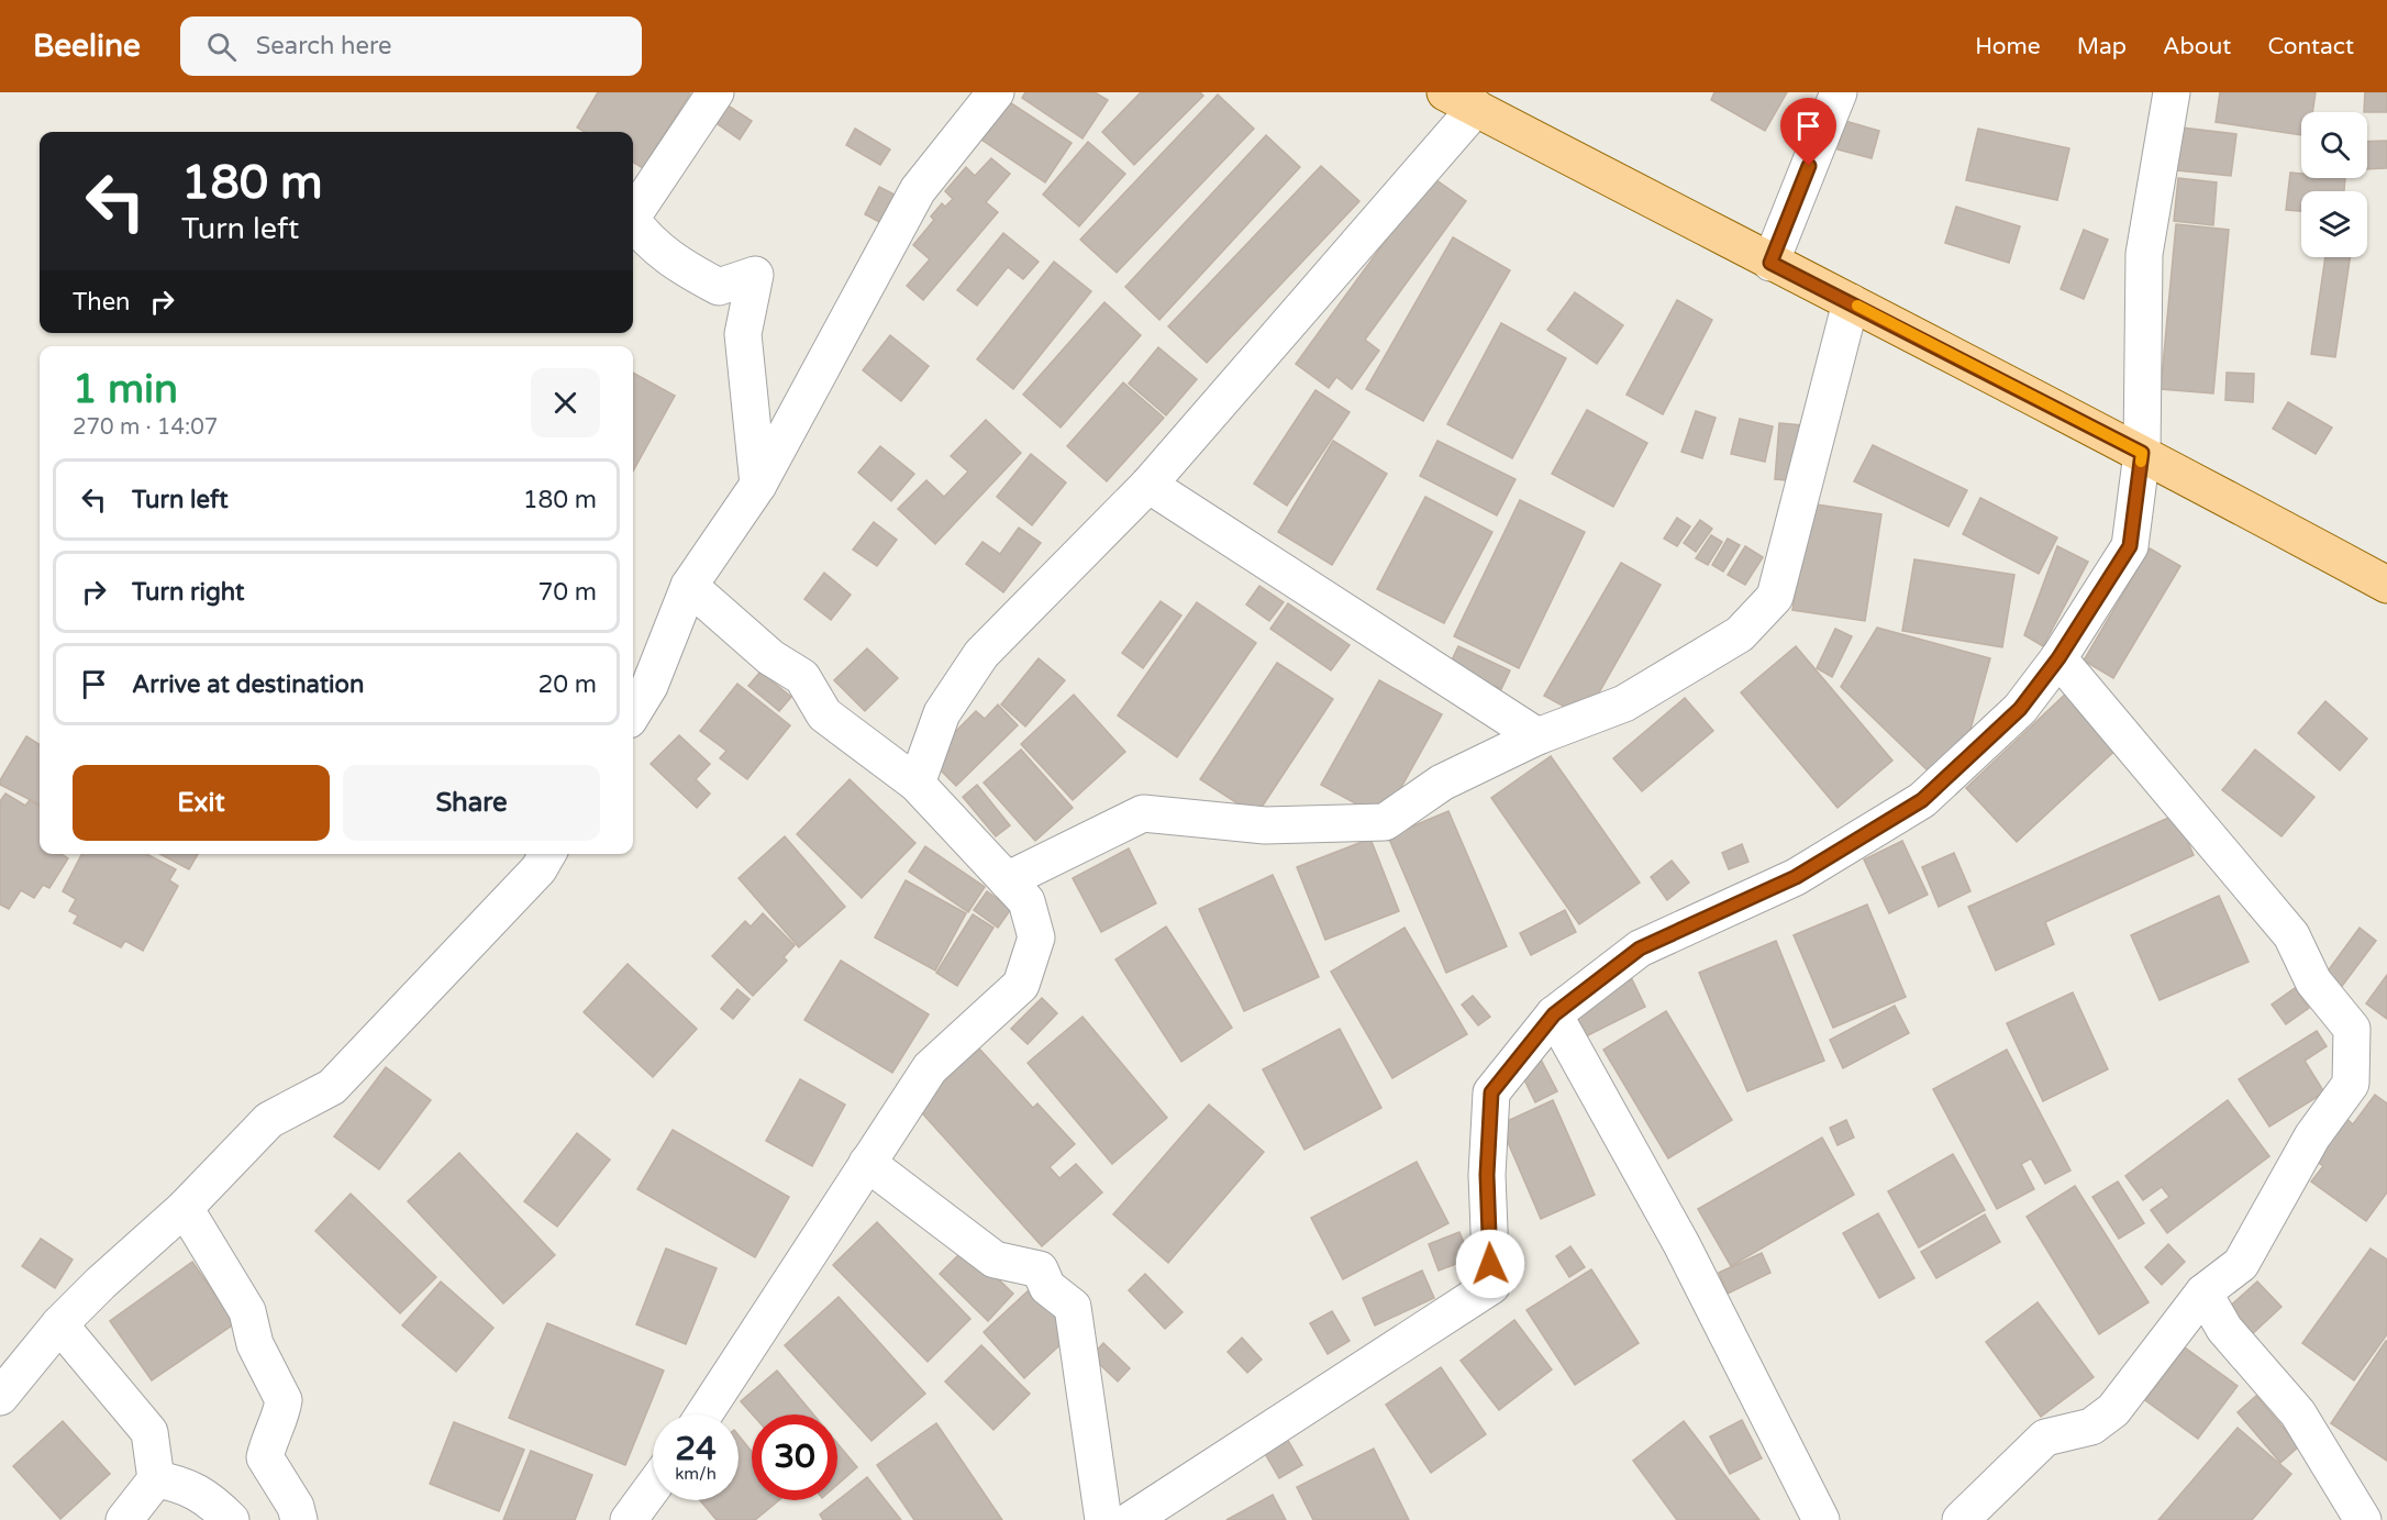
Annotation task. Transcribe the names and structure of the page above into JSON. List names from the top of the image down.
{
  "page": {
    "header": "Beeline",
    "search": "Search here",
    "nav": [
      "Home",
      "Map",
      "About",
      "Contact"
    ],
    "turn": ["180 m", "Turn left"],
    "then": "Then",
    "heading": ["1 min", "270 m · 14:07"],
    "list": [
      {
        "name": "Turn left",
        "value": "180 m"
      },
      {
        "name": "Turn right",
        "value": "70 m"
      },
      {
        "name": "Arrive at destination",
        "value": "20 m"
      }
    ],
    "buttons": ["Exit", "Share"],
    "speed": "24 km/h",
    "limit": "30"
  }
}
